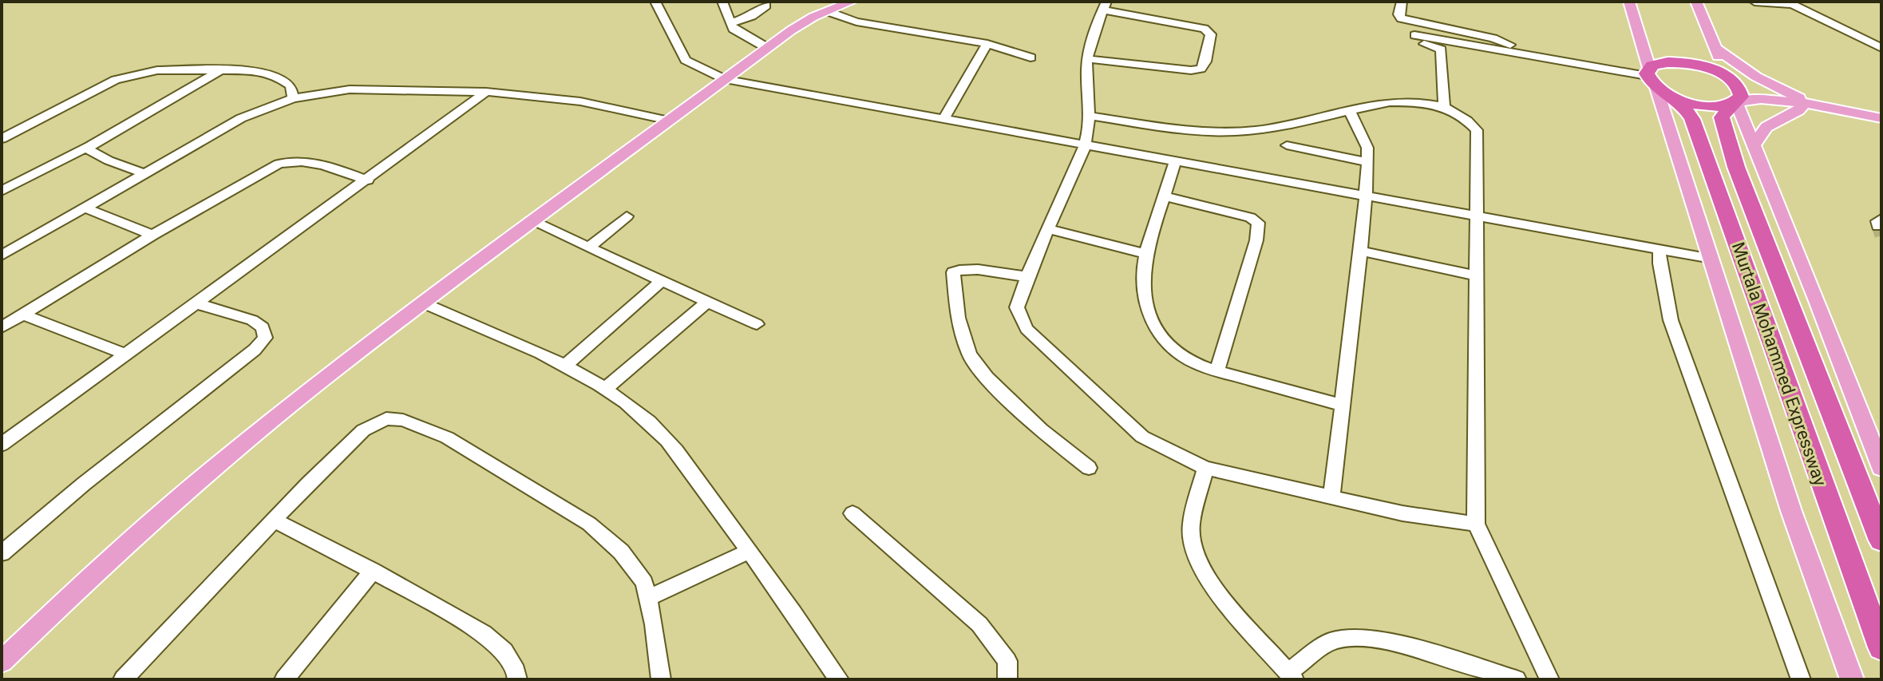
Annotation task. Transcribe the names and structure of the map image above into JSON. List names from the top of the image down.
{
  "streets": {
    "highway": ["Murtala Mohammed Expressway"]
  }
}
